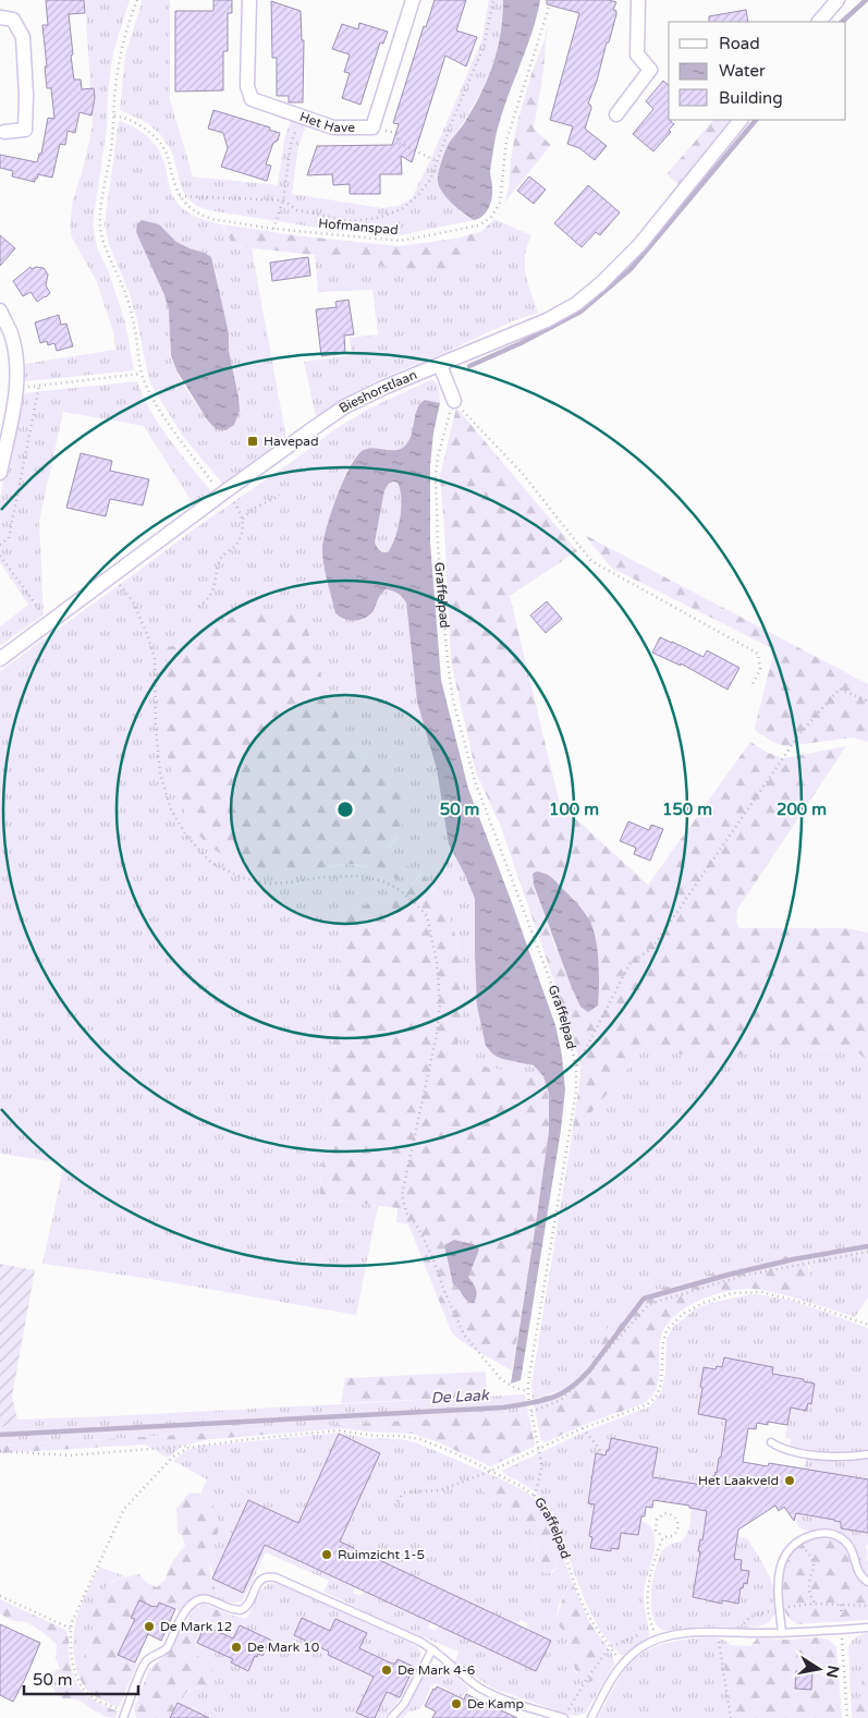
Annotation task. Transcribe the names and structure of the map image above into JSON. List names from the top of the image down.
{
  "streets": {
    "street": ["Het Have", "Bieshorstlaan"],
    "path": ["Hofmanspad", "Graffelpad"]
  },
  "water": ["De Laak"],
  "places": {
    "transit": ["Havepad"],
    "other": [
      "Het Laakveld",
      "Ruimzicht 1-5",
      "De Mark 12",
      "De Mark 10",
      "De Mark 4-6",
      "De Kamp"
    ]
  },
  "legend": ["Road", "Water", "Building"],
  "scale_bar": "50 m",
  "north": "right",
  "rings": [
    "50 m",
    "100 m",
    "150 m",
    "200 m"
  ]
}
